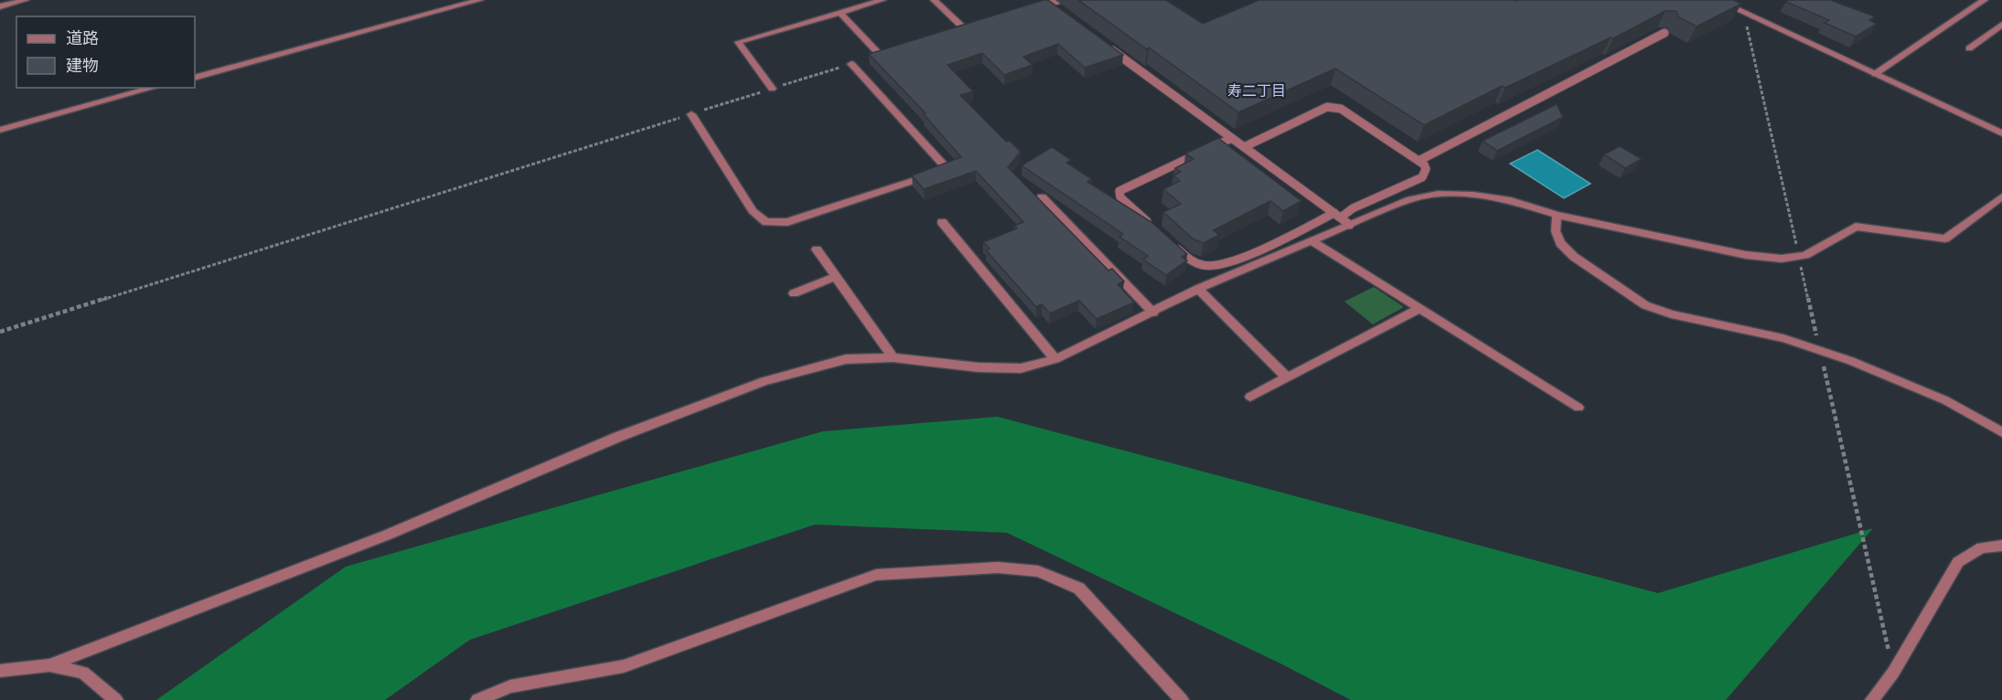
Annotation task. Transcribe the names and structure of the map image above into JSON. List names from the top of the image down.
{
  "districts": ["寿二丁目"],
  "legend": ["道路", "建物"]
}
